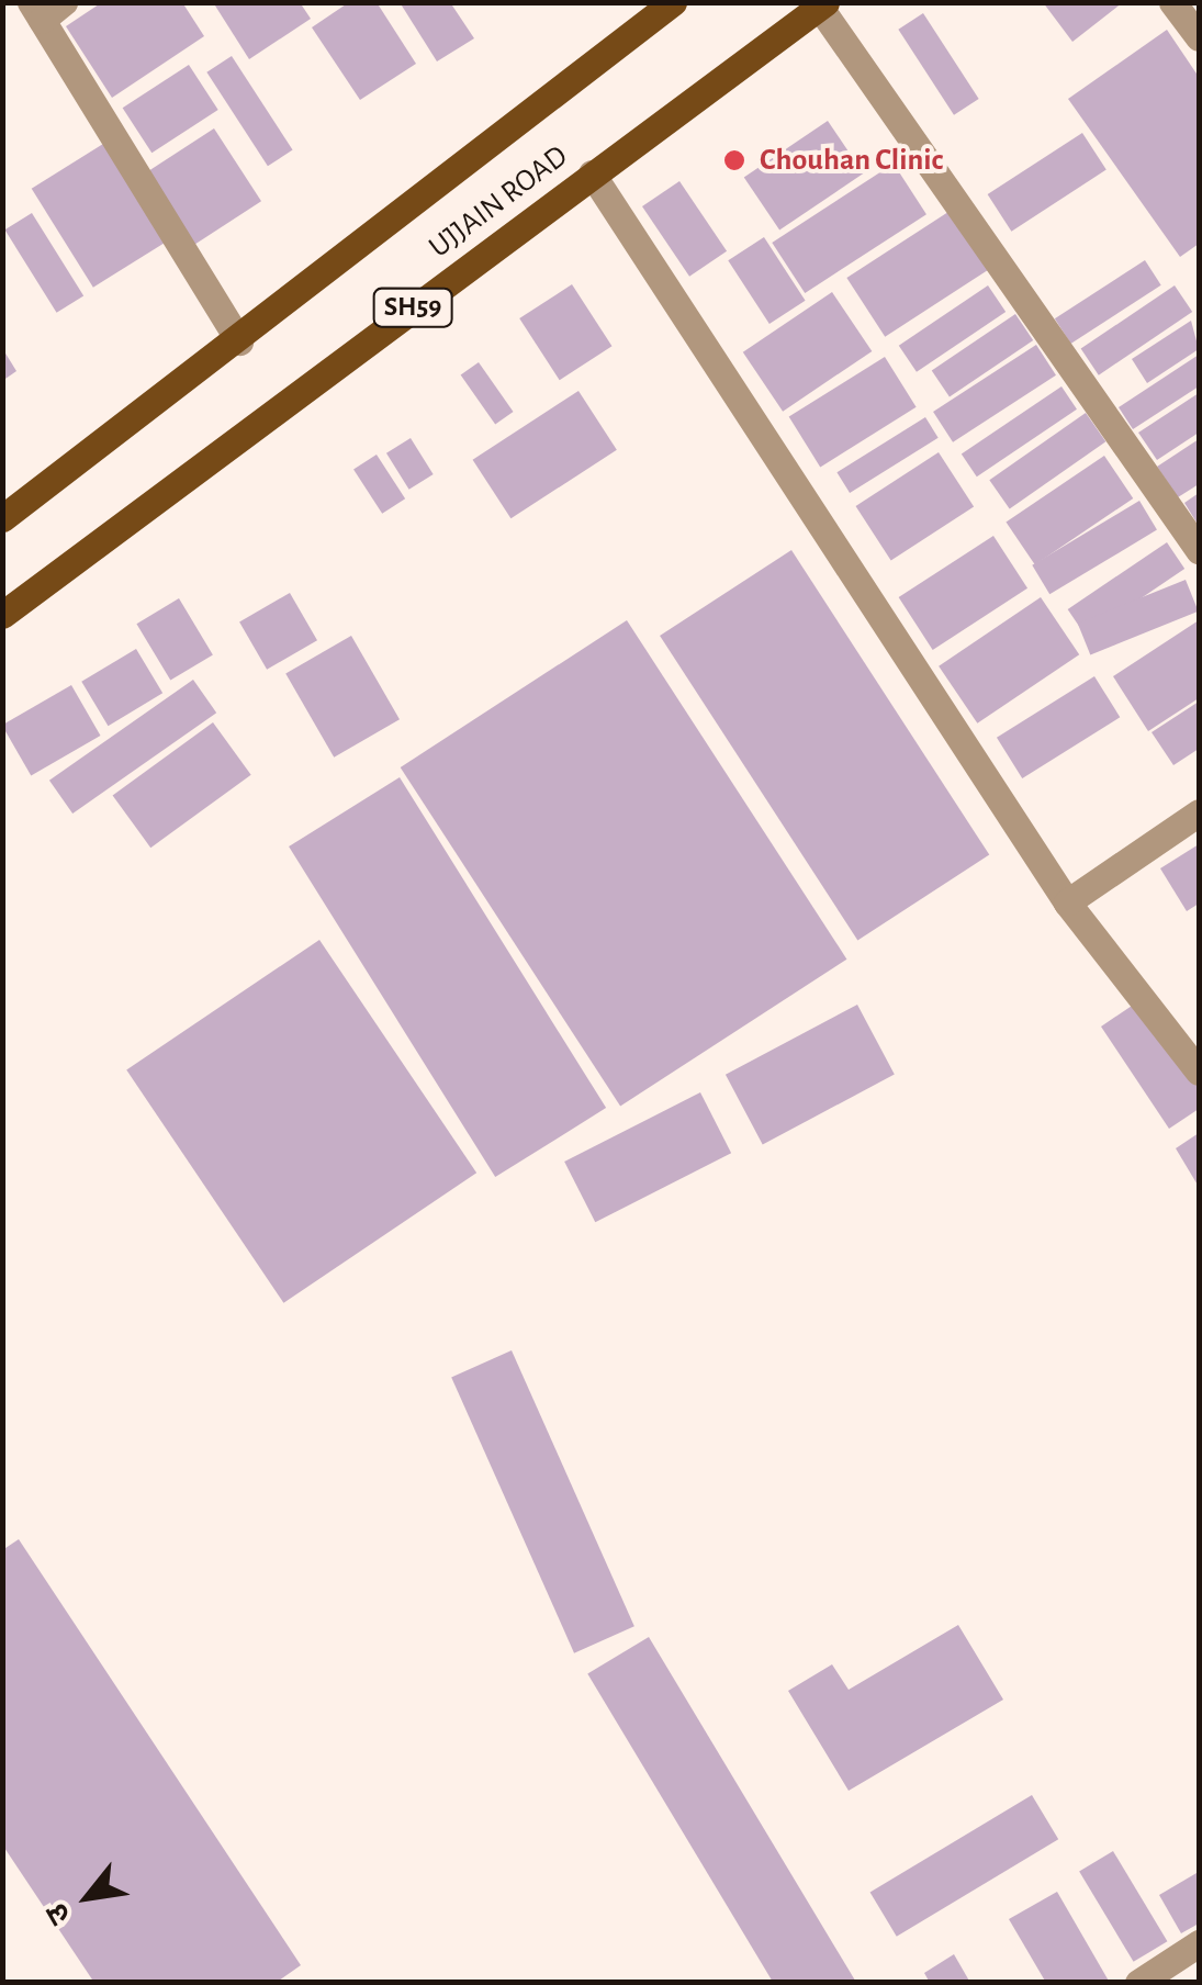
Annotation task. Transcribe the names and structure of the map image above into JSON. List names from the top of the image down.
{
  "streets": {
    "main road": ["UJJAIN ROAD", "SH59"]
  },
  "places": ["Chouhan Clinic"],
  "north": "bottom left"
}
